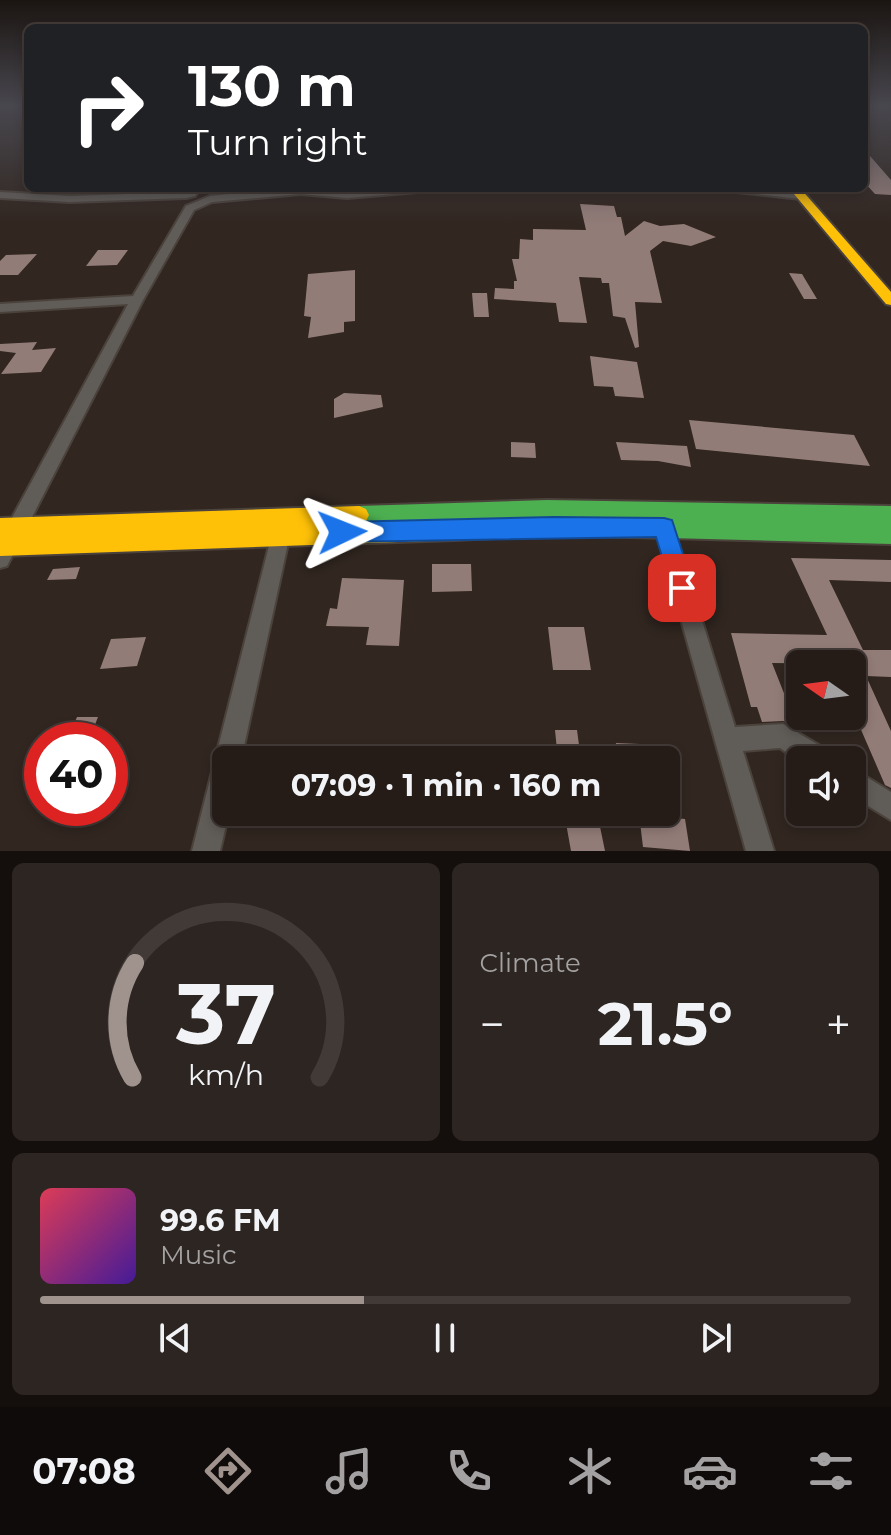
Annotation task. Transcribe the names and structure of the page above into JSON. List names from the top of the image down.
{
  "north": "left",
  "page": {
    "turn": ["130 m", "Turn right"],
    "limit": "40",
    "trip": "07:09 · 1 min · 160 m",
    "tile": "Climate",
    "heat": ["−", "21.5°", "+"],
    "song": ["99.6 FM", "Music"],
    "tabs": "07:08",
    "gauge": ["37", "km/h"]
  }
}
